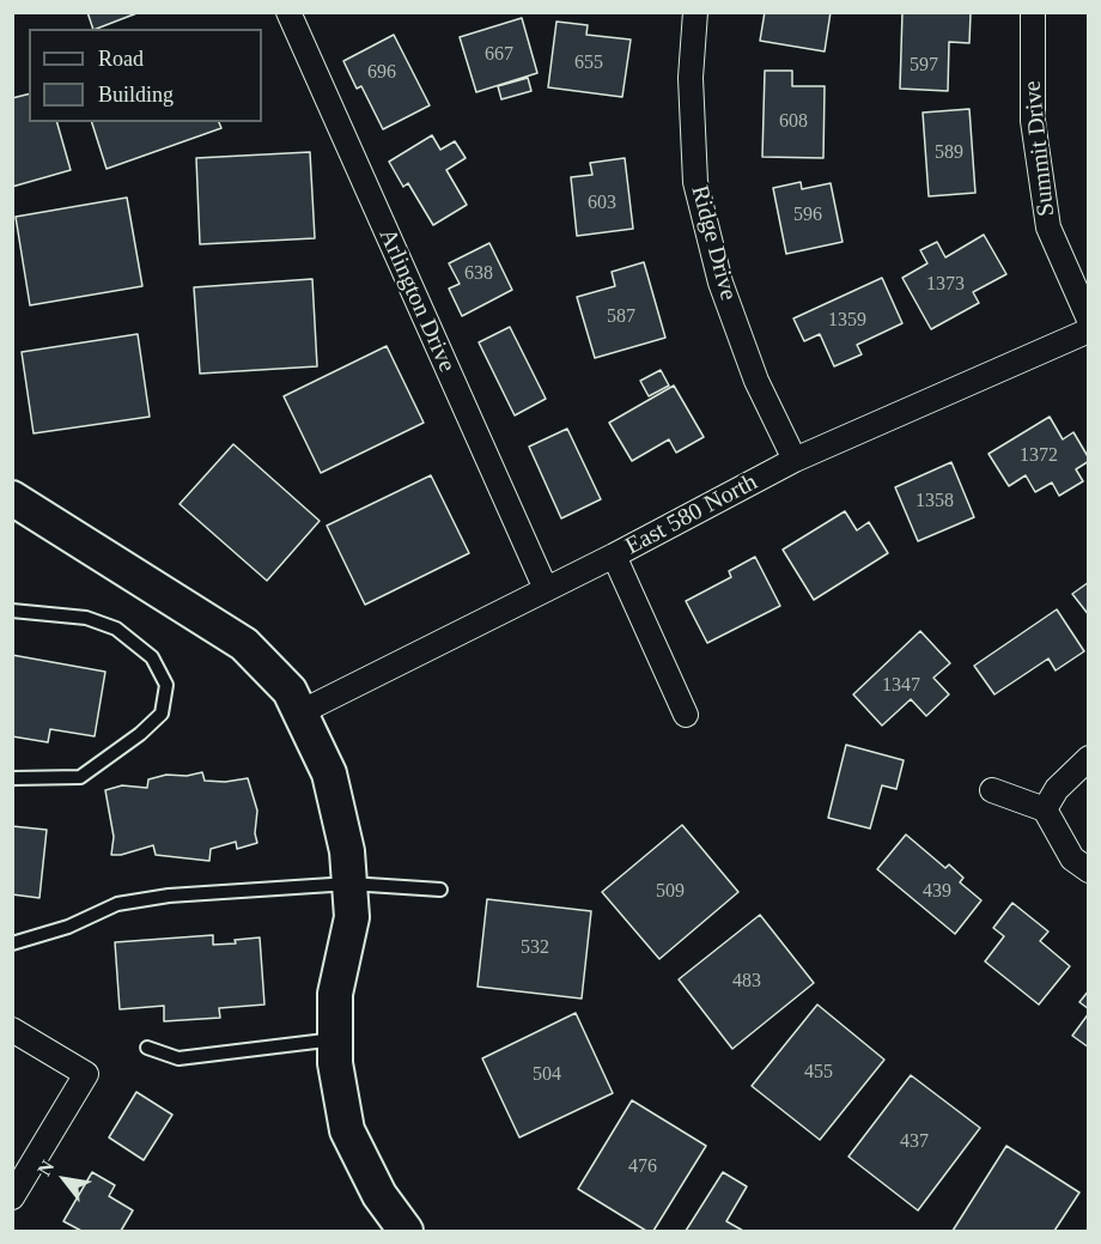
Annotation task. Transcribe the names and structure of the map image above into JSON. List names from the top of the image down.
{
  "streets": {
    "street": [
      "Summit Drive",
      "Ridge Drive",
      "Arlington Drive",
      "East 580 North"
    ]
  },
  "crossings": [
    ["Ridge Drive", "East 580 North"],
    ["Arlington Drive", "East 580 North"]
  ],
  "house_numbers": [
    "667",
    "655",
    "597",
    "696",
    "608",
    "589",
    "603",
    "596",
    "638",
    "1373",
    "587",
    "1359",
    "1372",
    "1358",
    "1347",
    "509",
    "439",
    "532",
    "483",
    "455",
    "504",
    "437",
    "476"
  ],
  "legend": ["Road", "Building"],
  "north": "top left"
}
